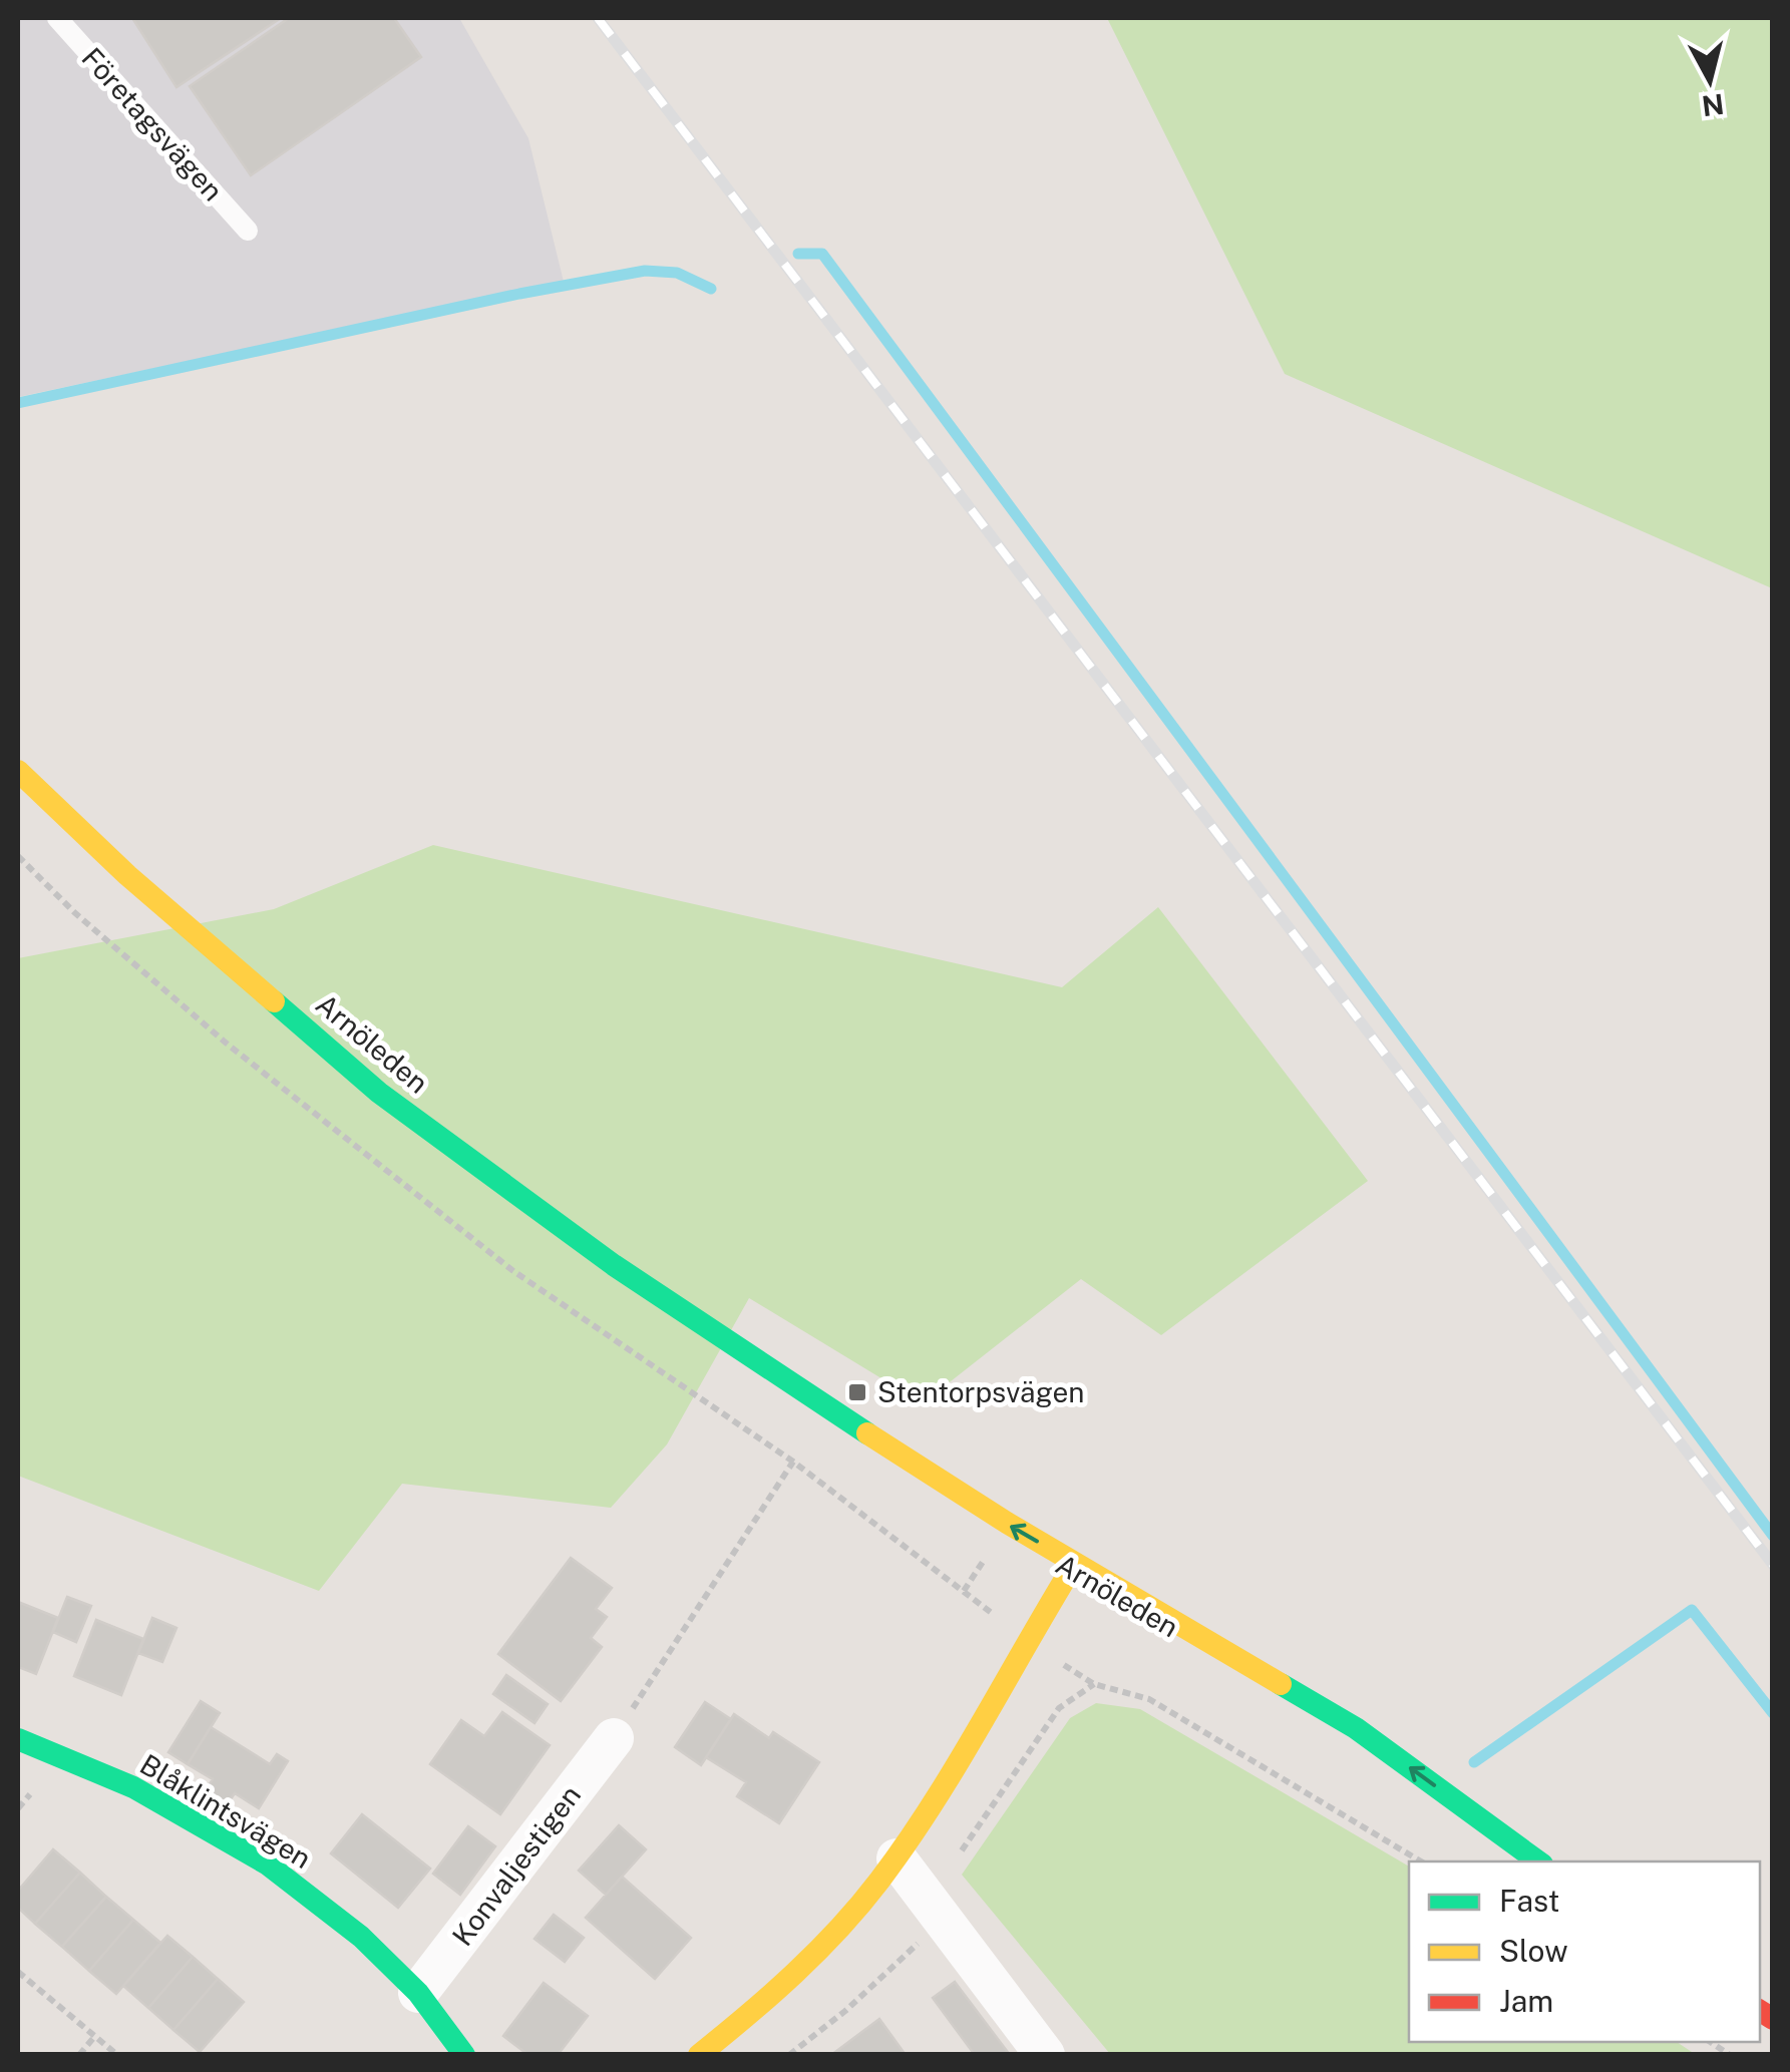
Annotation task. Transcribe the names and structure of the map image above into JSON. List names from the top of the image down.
{
  "streets": {
    "main road": ["Arnöleden", "Blåklintsvägen"],
    "street": ["Konvaljestigen"],
    "lane": ["Företagsvägen"]
  },
  "crossings": [
    ["Blåklintsvägen", "Konvaljestigen"]
  ],
  "one_way": ["Arnöleden"],
  "places": {
    "transit": ["Stentorpsvägen"]
  },
  "legend": ["Fast", "Slow", "Jam"],
  "north": "bottom"
}
